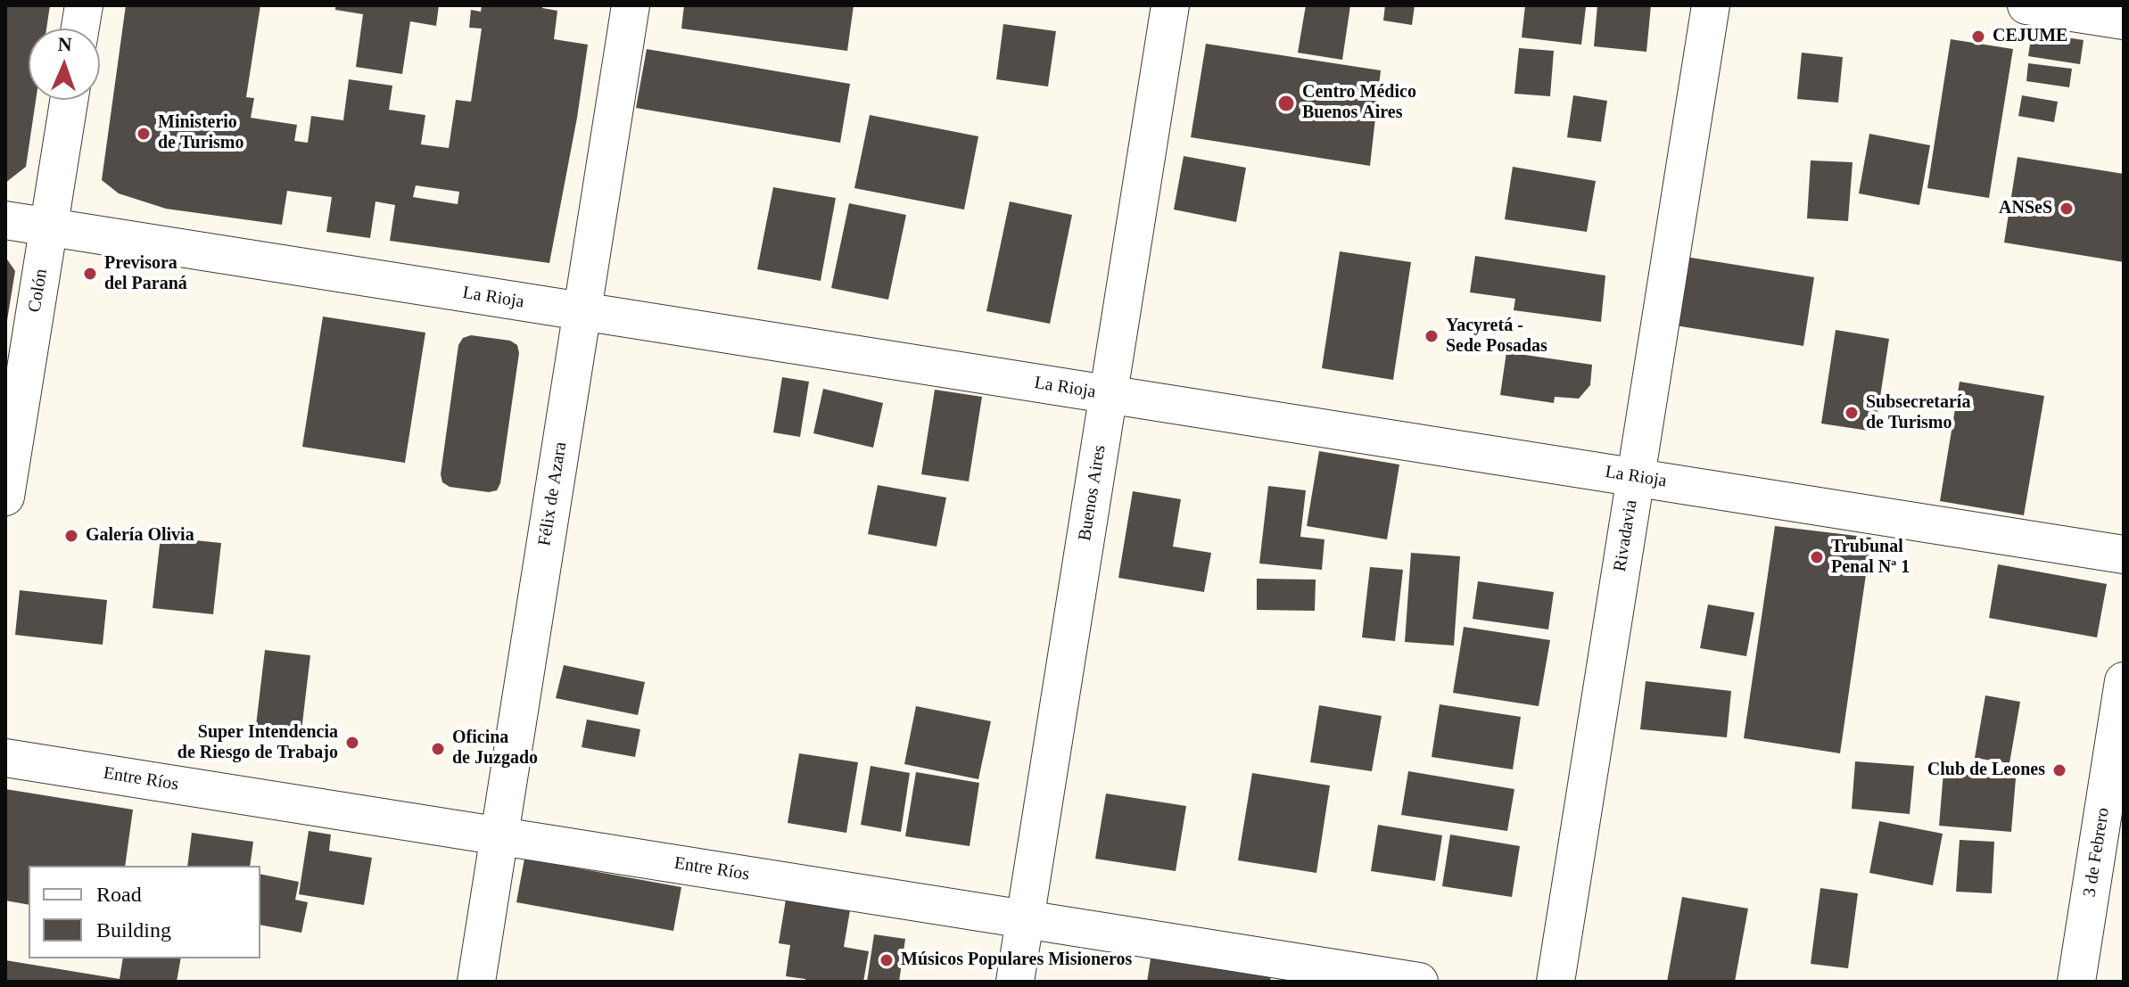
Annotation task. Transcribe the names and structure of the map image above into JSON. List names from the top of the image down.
{
  "streets": {
    "street": [
      "Colón",
      "La Rioja",
      "Buenos Aires",
      "Félix de Azara",
      "Rivadavia",
      "Entre Ríos",
      "3 de Febrero"
    ]
  },
  "crossings": [
    ["Colón", "La Rioja"],
    ["La Rioja", "Buenos Aires"],
    ["La Rioja", "Félix de Azara"],
    ["La Rioja", "Rivadavia"],
    ["Buenos Aires", "Entre Ríos"],
    ["Félix de Azara", "Entre Ríos"]
  ],
  "places": [
    "CEJUME",
    "Centro Médico Buenos Aires",
    "Ministerio de Turismo",
    "ANSeS",
    "Previsora del Paraná",
    "Yacyretá - Sede Posadas",
    "Subsecretaría de Turismo",
    "Galería Olivia",
    "Trubunal Penal Nª 1",
    "Super Intendencia de Riesgo de Trabajo",
    "Oficina de Juzgado",
    "Club de Leones",
    "Músicos Populares Misioneros"
  ],
  "legend": ["Road", "Building"],
  "north": "top"
}
